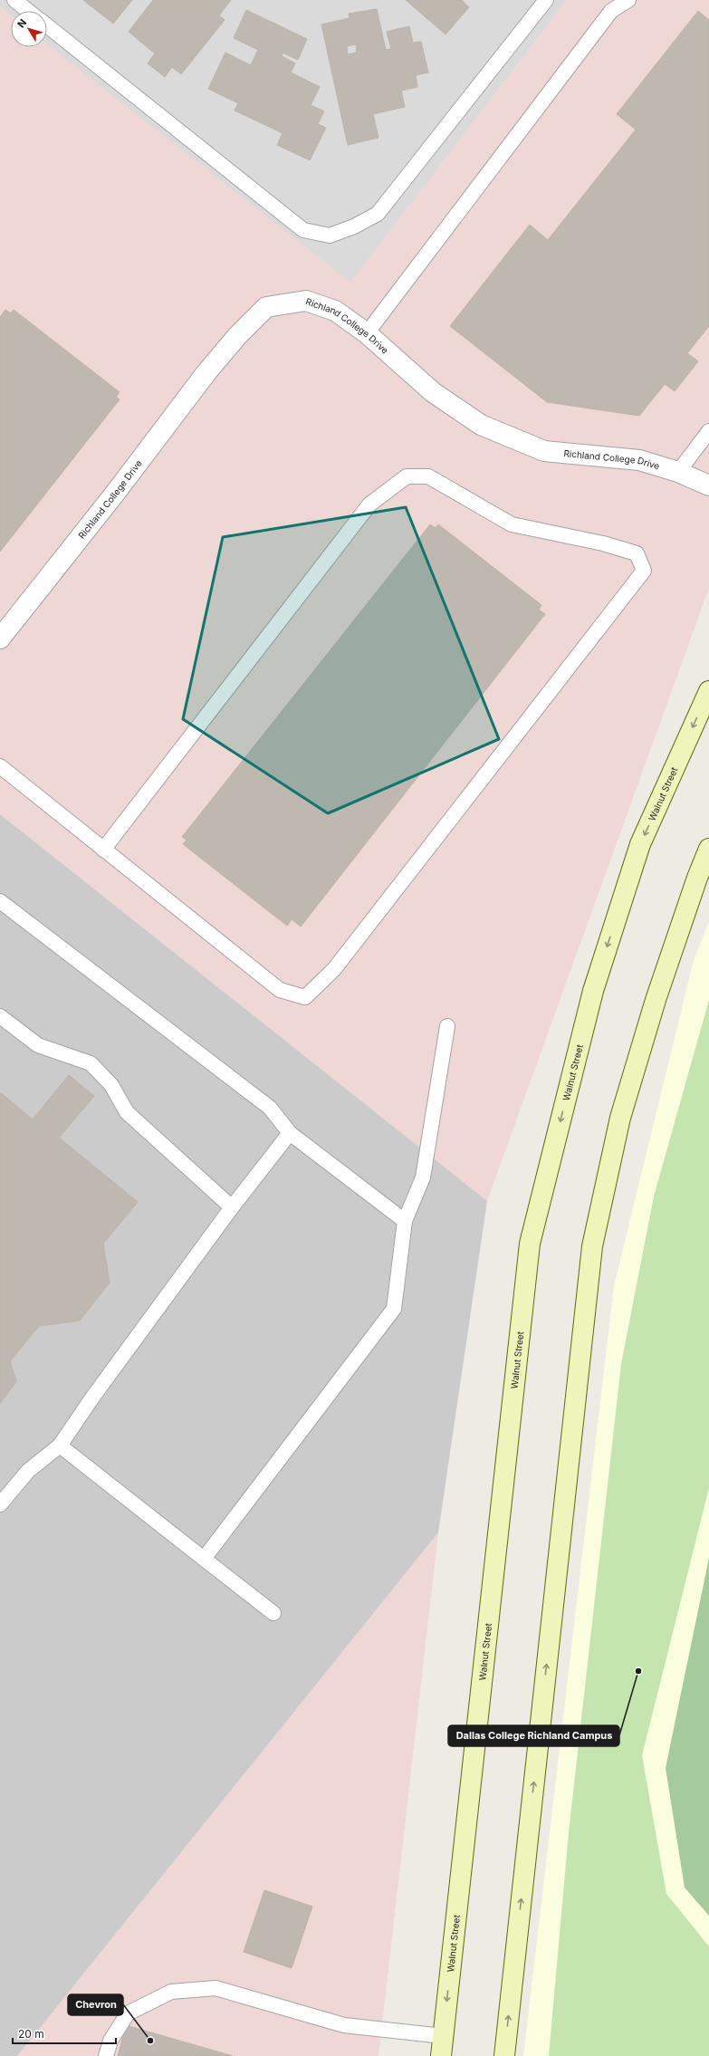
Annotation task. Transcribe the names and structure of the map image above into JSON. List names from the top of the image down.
{
  "streets": {
    "main road": ["Walnut Street"],
    "street": ["Richland College Drive"]
  },
  "places": ["Dallas College Richland Campus", "Chevron"],
  "scale_bar": "20 m",
  "north": "top left"
}
